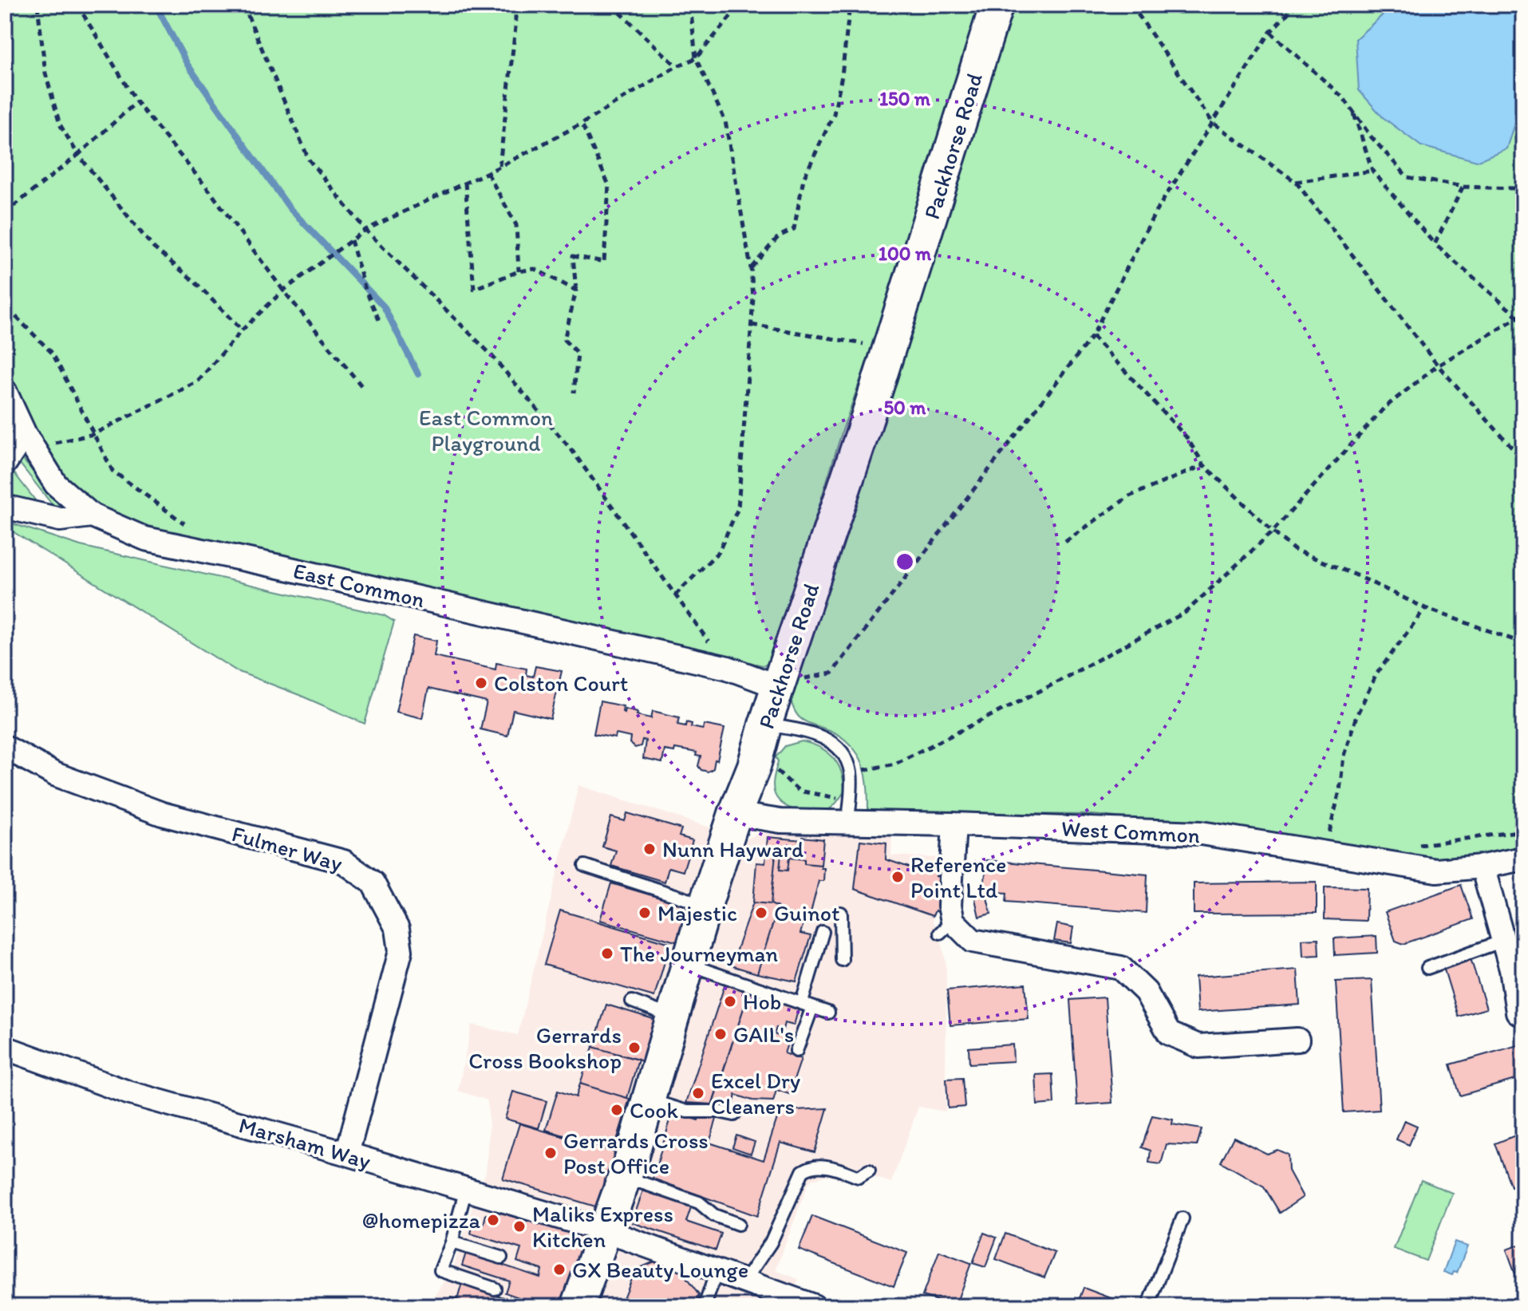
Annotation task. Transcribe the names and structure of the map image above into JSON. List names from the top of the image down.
{
  "streets": {
    "main road": ["Packhorse Road"],
    "street": [
      "East Common",
      "West Common",
      "Fulmer Way",
      "Marsham Way"
    ]
  },
  "crossings": [
    ["Packhorse Road", "East Common"],
    ["Packhorse Road", "West Common"],
    ["Packhorse Road", "Marsham Way"],
    ["Fulmer Way", "Marsham Way"]
  ],
  "parks": ["East Common Playground"],
  "places": [
    "Colston Court",
    "Nunn Hayward",
    "Reference Point Ltd",
    "Majestic",
    "Guinot",
    "The Journeyman",
    "Hob",
    "GAIL's",
    "Gerrards Cross Bookshop",
    "Excel Dry Cleaners",
    "Cook",
    "Gerrards Cross Post Office",
    "@homepizza",
    "Maliks Express Kitchen",
    "GX Beauty Lounge"
  ],
  "rings": ["150 m", "100 m", "50 m"]
}
